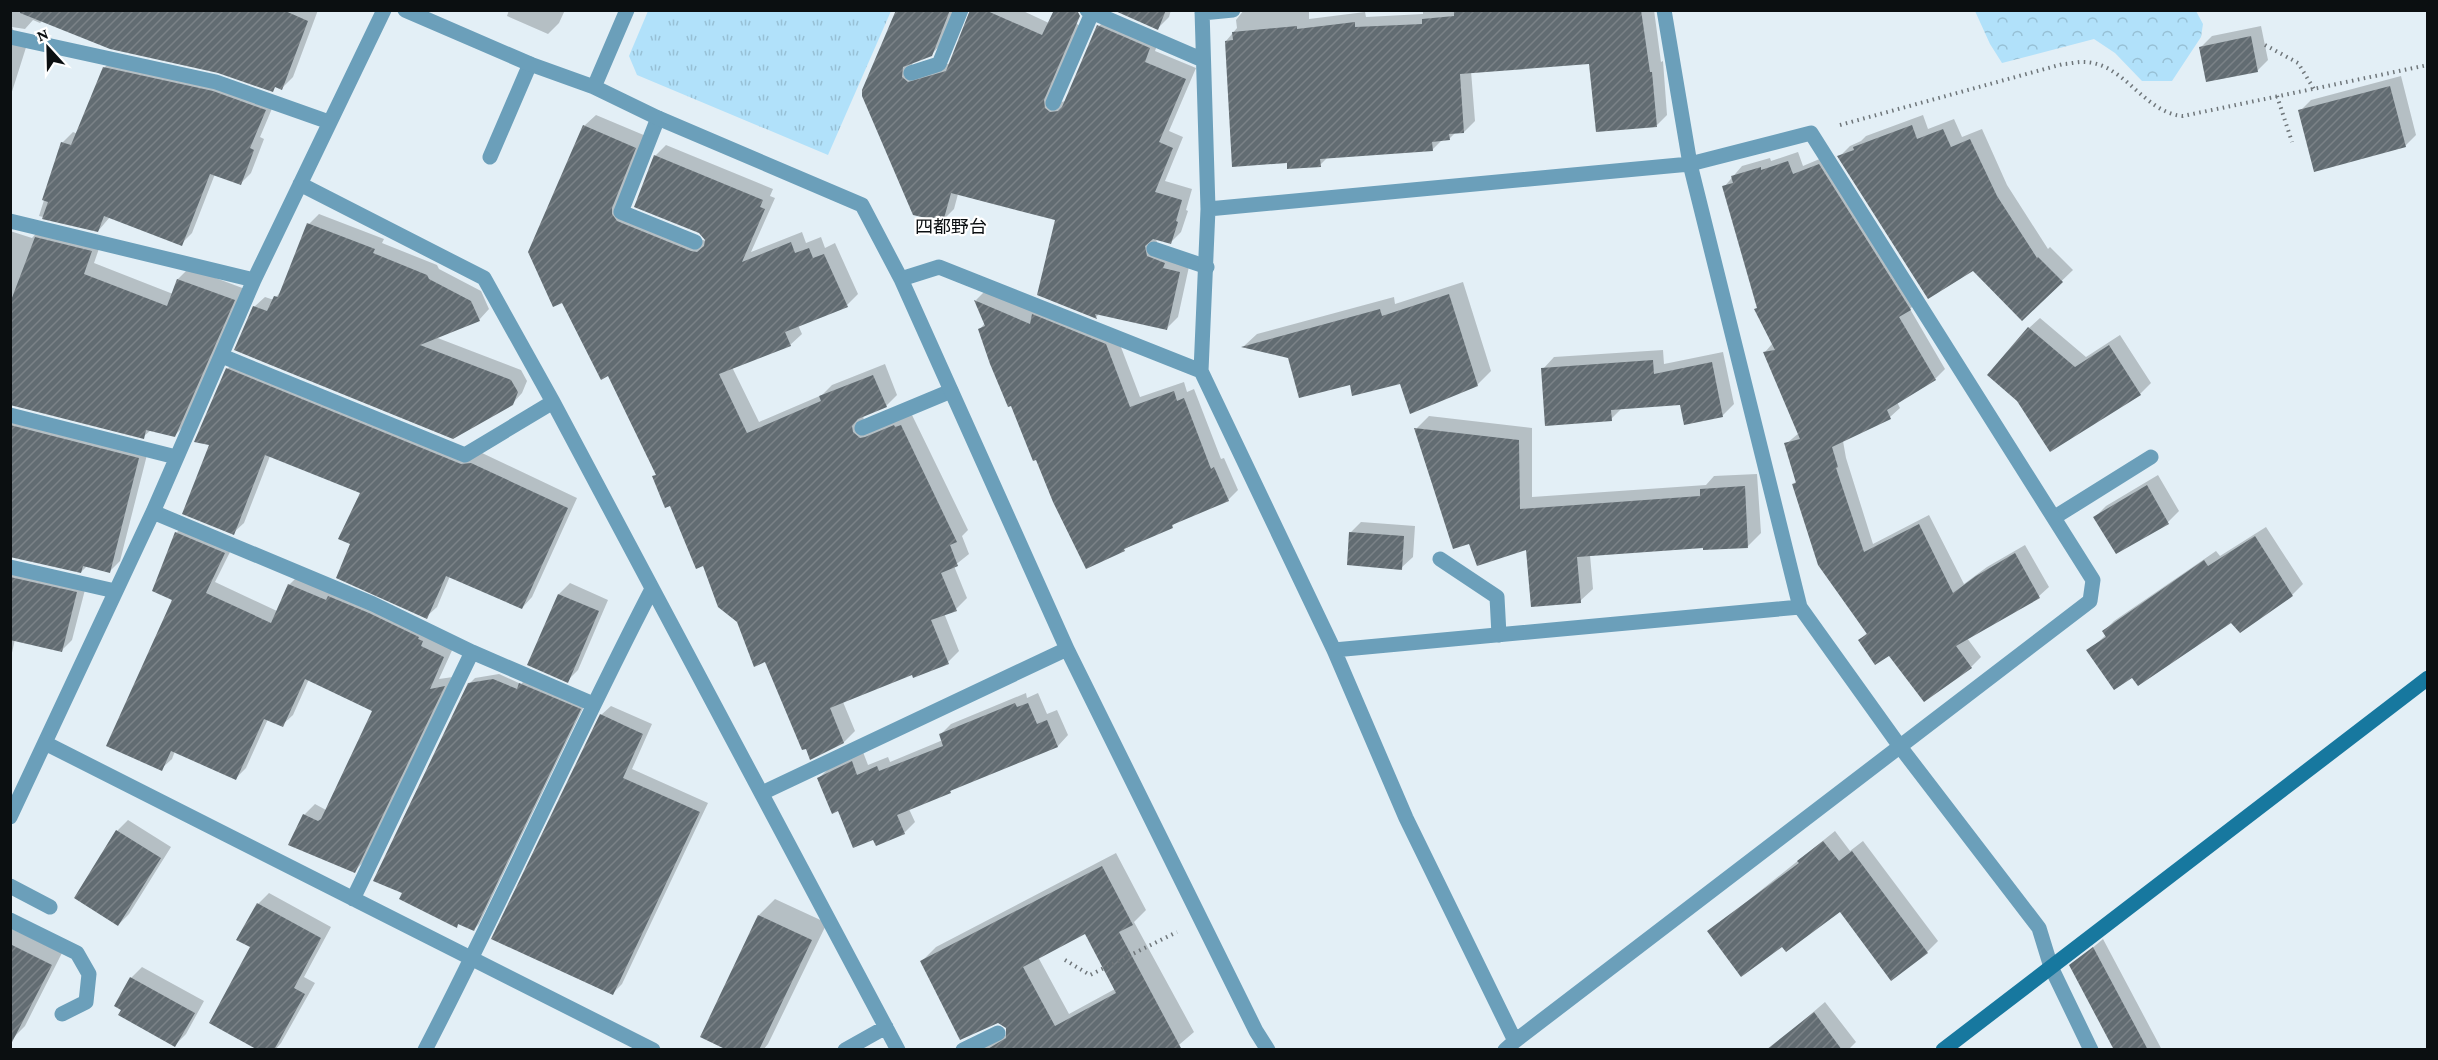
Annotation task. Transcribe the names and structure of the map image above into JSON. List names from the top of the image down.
{
  "districts": ["四都野台"],
  "north": "top"
}
